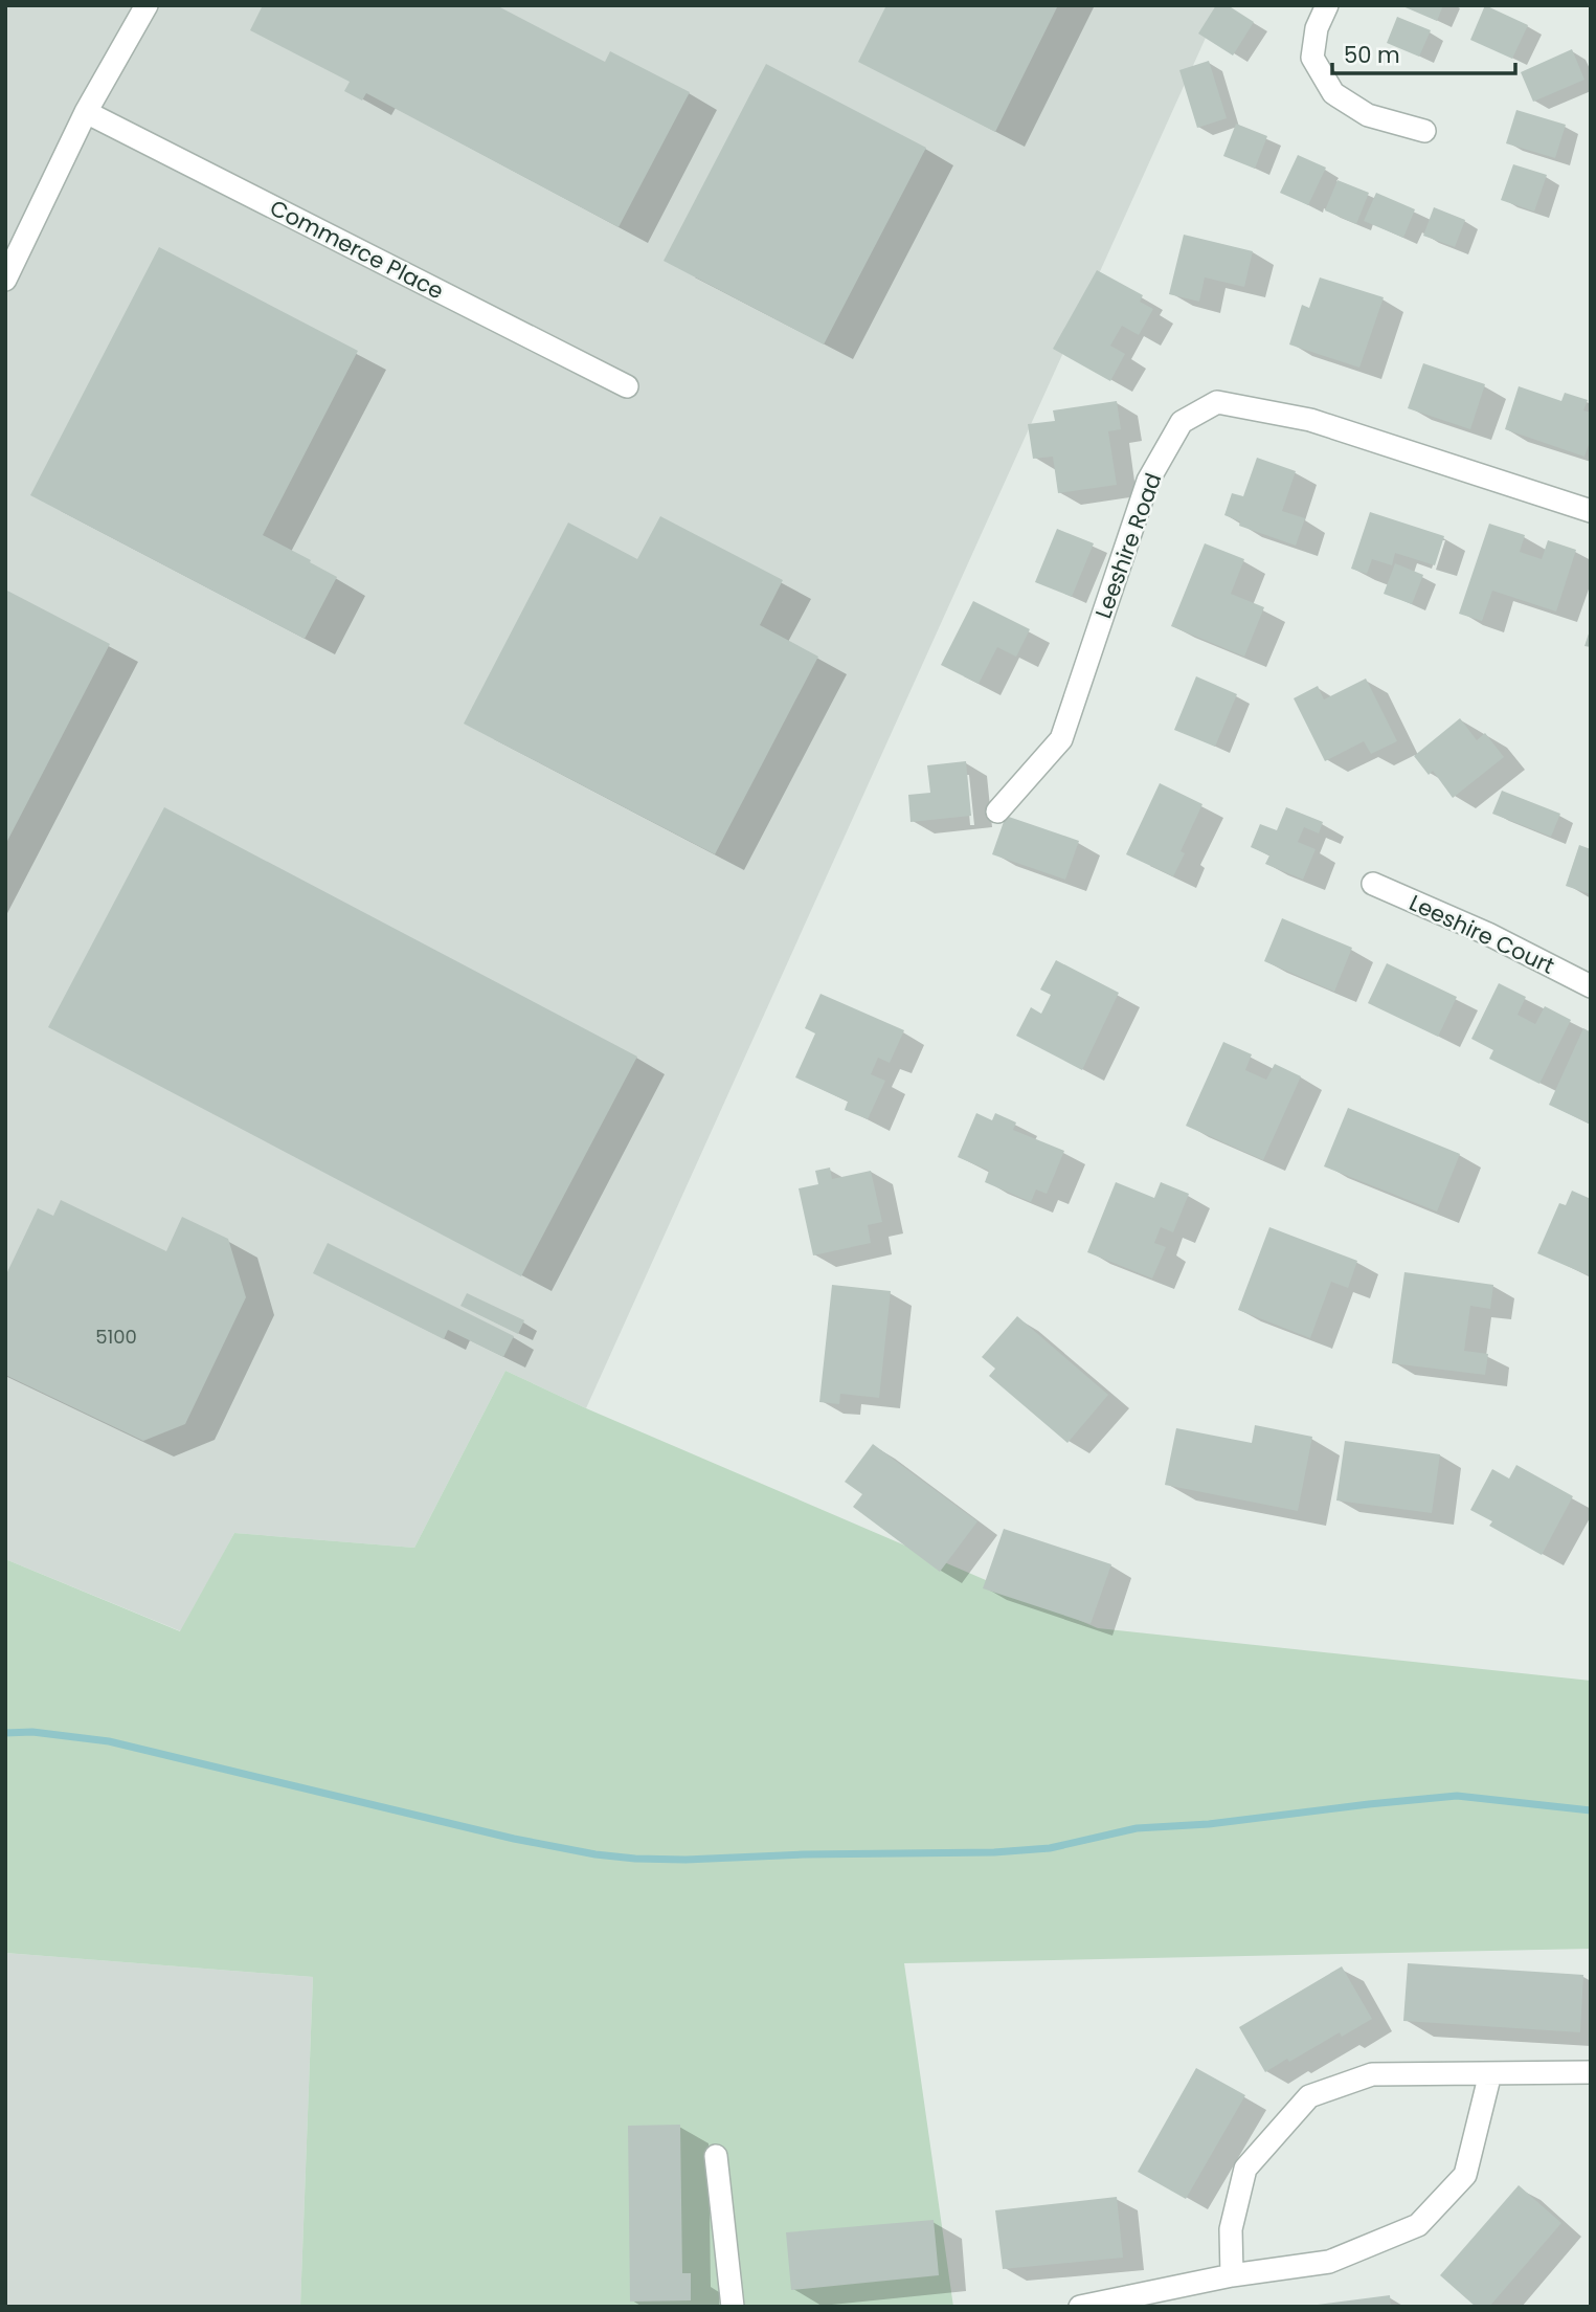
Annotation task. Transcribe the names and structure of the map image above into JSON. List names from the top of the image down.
{
  "streets": {
    "street": ["Commerce Place", "Leeshire Road", "Leeshire Court"]
  },
  "house_numbers": ["5100"],
  "scale_bar": "50 m"
}
